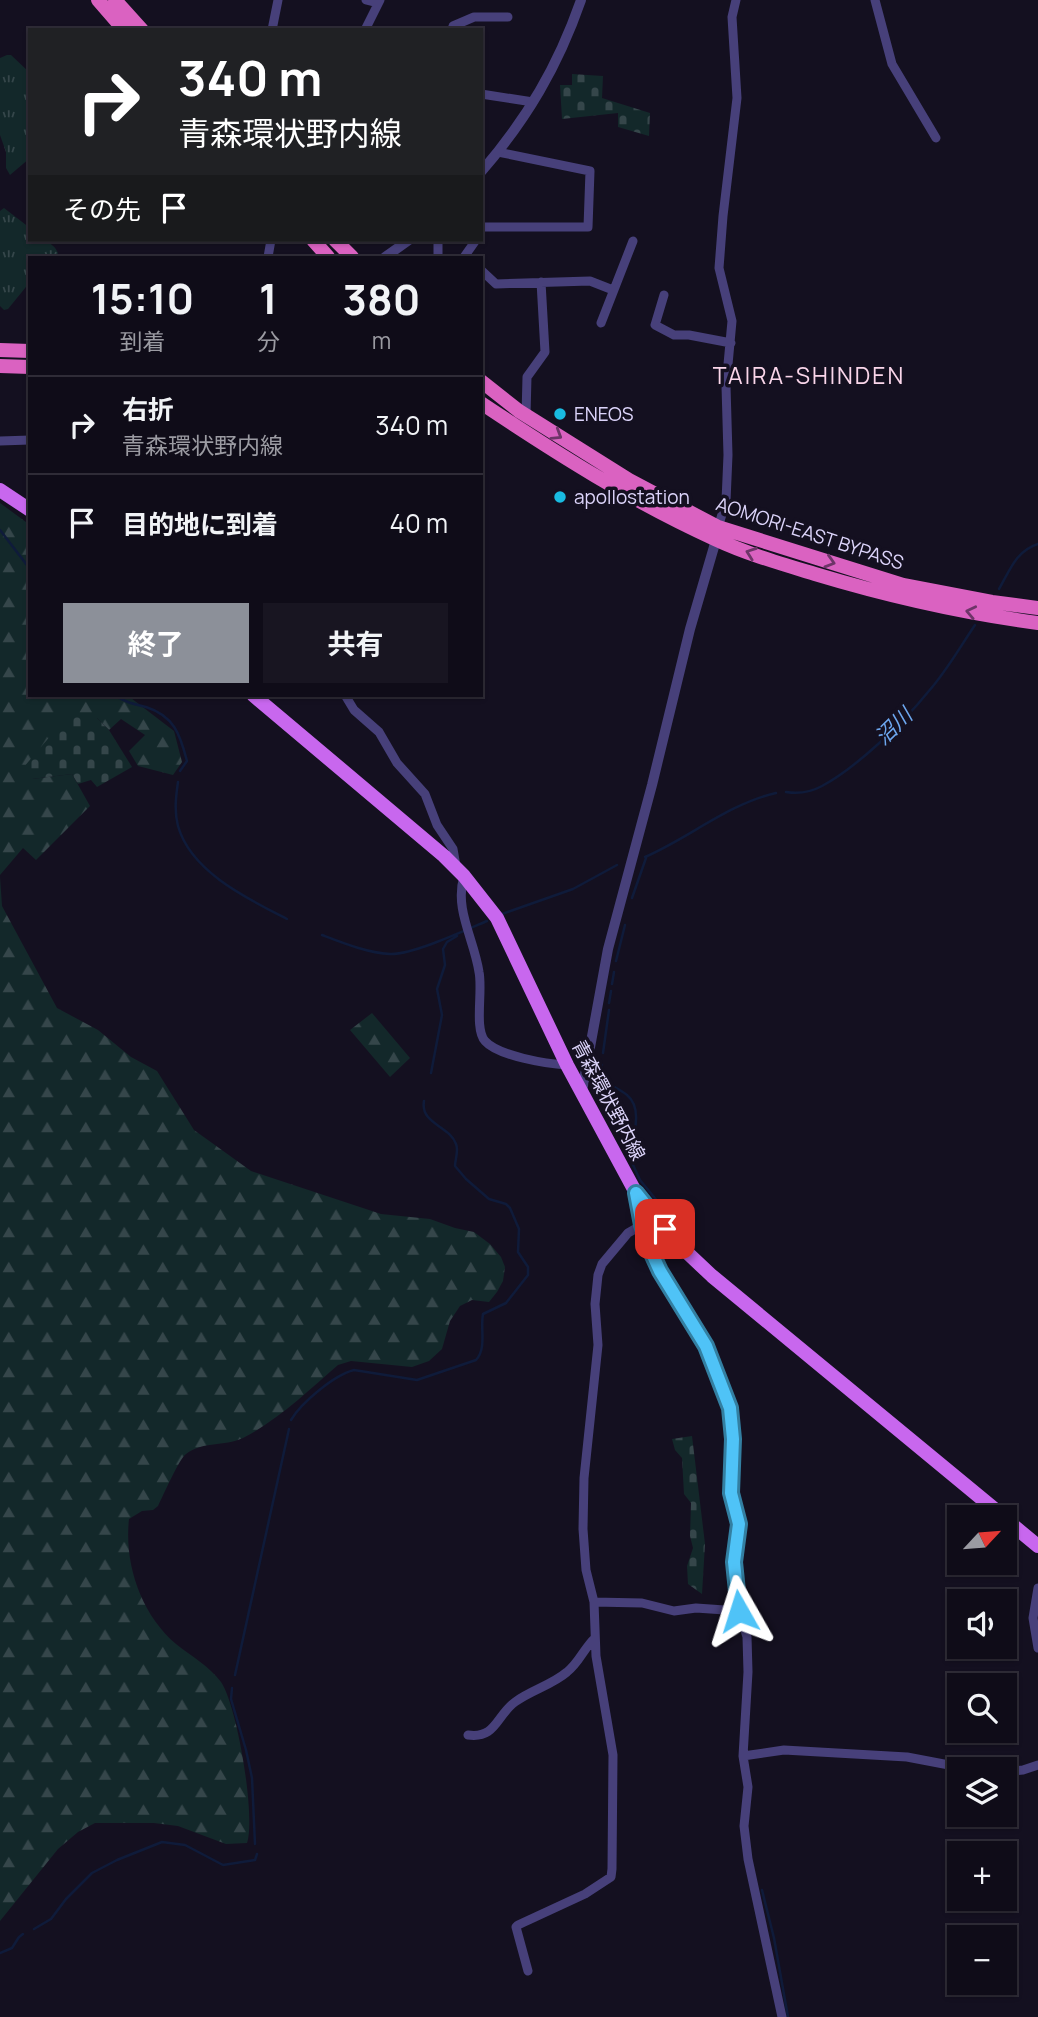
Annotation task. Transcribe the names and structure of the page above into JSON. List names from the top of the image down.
{
  "streets": {
    "highway": ["AOMORI-EAST BYPASS"],
    "main road": ["青森環状野内線"]
  },
  "districts": ["TAIRA-SHINDEN"],
  "water": ["沼川"],
  "places": ["ENEOS", "apollostation"],
  "north": "top right",
  "page": {
    "turn": ["340 m", "青森環状野内線"],
    "then": "その先",
    "eta": [
      "15:10",
      "到着",
      "1",
      "分",
      "380",
      "m"
    ],
    "list": [
      {
        "name": "右折",
        "note": "青森環状野内線",
        "value": "340 m"
      },
      {
        "name": "目的地に到着",
        "value": "40 m"
      }
    ],
    "buttons": ["終了", "共有"],
    "map_buttons": ["+", "−"]
  }
}
